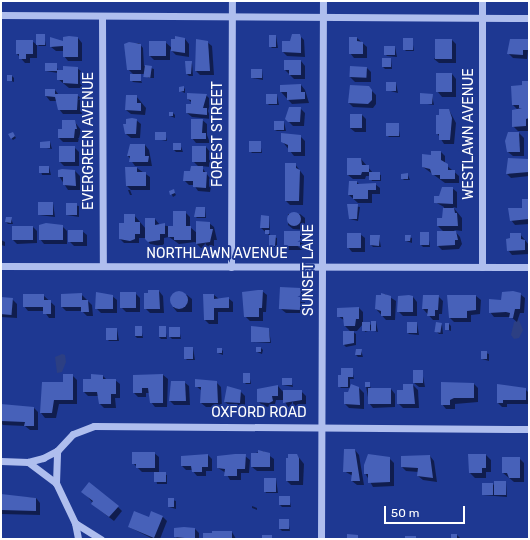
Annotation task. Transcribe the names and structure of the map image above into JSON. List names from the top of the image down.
{
  "streets": {
    "street": [
      "FOREST STREET",
      "WESTLAWN AVENUE",
      "EVERGREEN AVENUE",
      "NORTHLAWN AVENUE",
      "SUNSET LANE",
      "OXFORD ROAD"
    ]
  },
  "crossings": [
    ["FOREST STREET", "NORTHLAWN AVENUE"],
    ["WESTLAWN AVENUE", "NORTHLAWN AVENUE"],
    ["EVERGREEN AVENUE", "NORTHLAWN AVENUE"],
    ["NORTHLAWN AVENUE", "SUNSET LANE"],
    ["SUNSET LANE", "OXFORD ROAD"]
  ],
  "scale_bar": "50 m"
}
